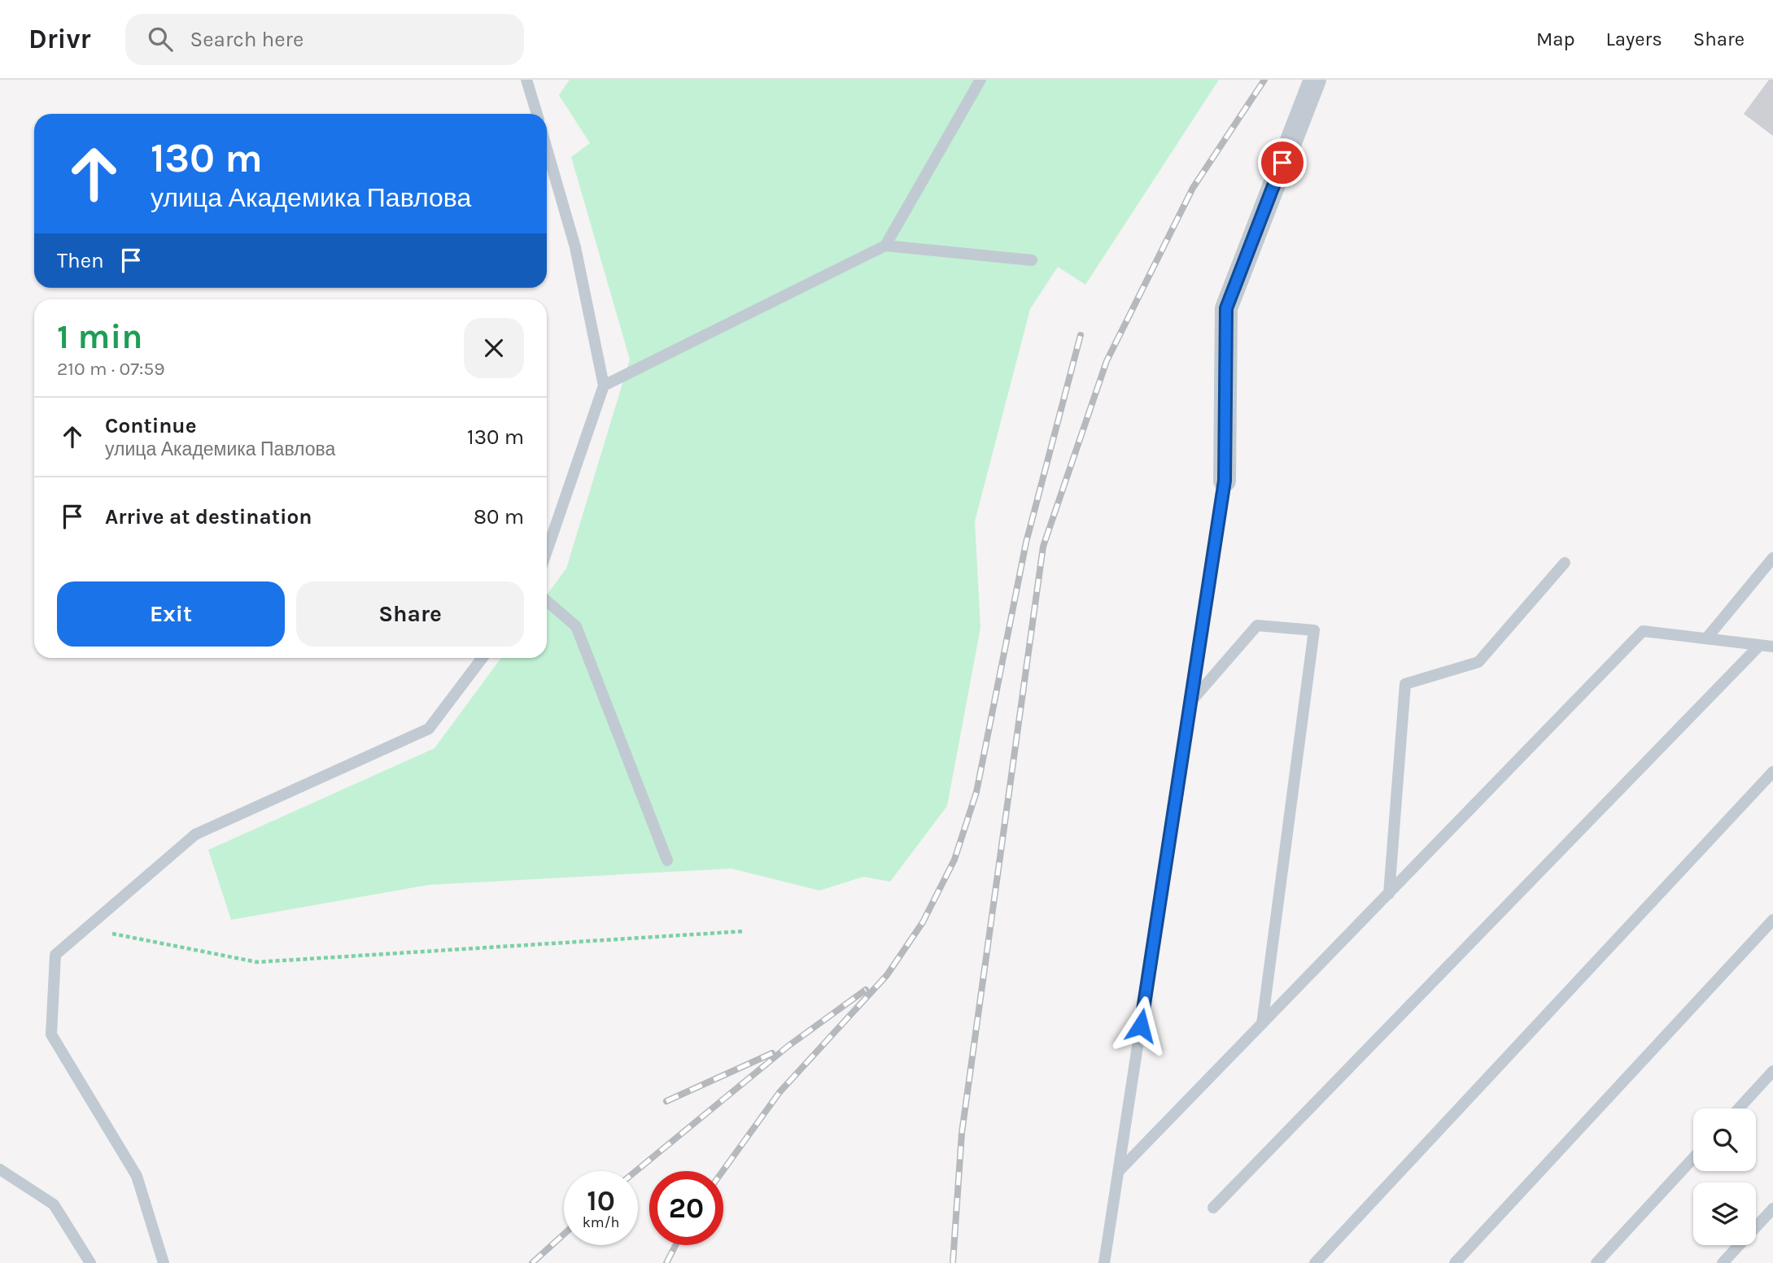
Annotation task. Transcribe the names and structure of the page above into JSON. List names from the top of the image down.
{
  "page": {
    "header": "Drivr",
    "search": "Search here",
    "nav": ["Map", "Layers", "Share"],
    "turn": ["130 m", "улица Академика Павлова"],
    "then": "Then",
    "heading": ["1 min", "210 m · 07:59"],
    "list": [
      {
        "name": "Continue",
        "note": "улица Академика Павлова",
        "value": "130 m"
      },
      {
        "name": "Arrive at destination",
        "value": "80 m"
      }
    ],
    "buttons": ["Exit", "Share"],
    "speed": "10 km/h",
    "limit": "20"
  }
}
